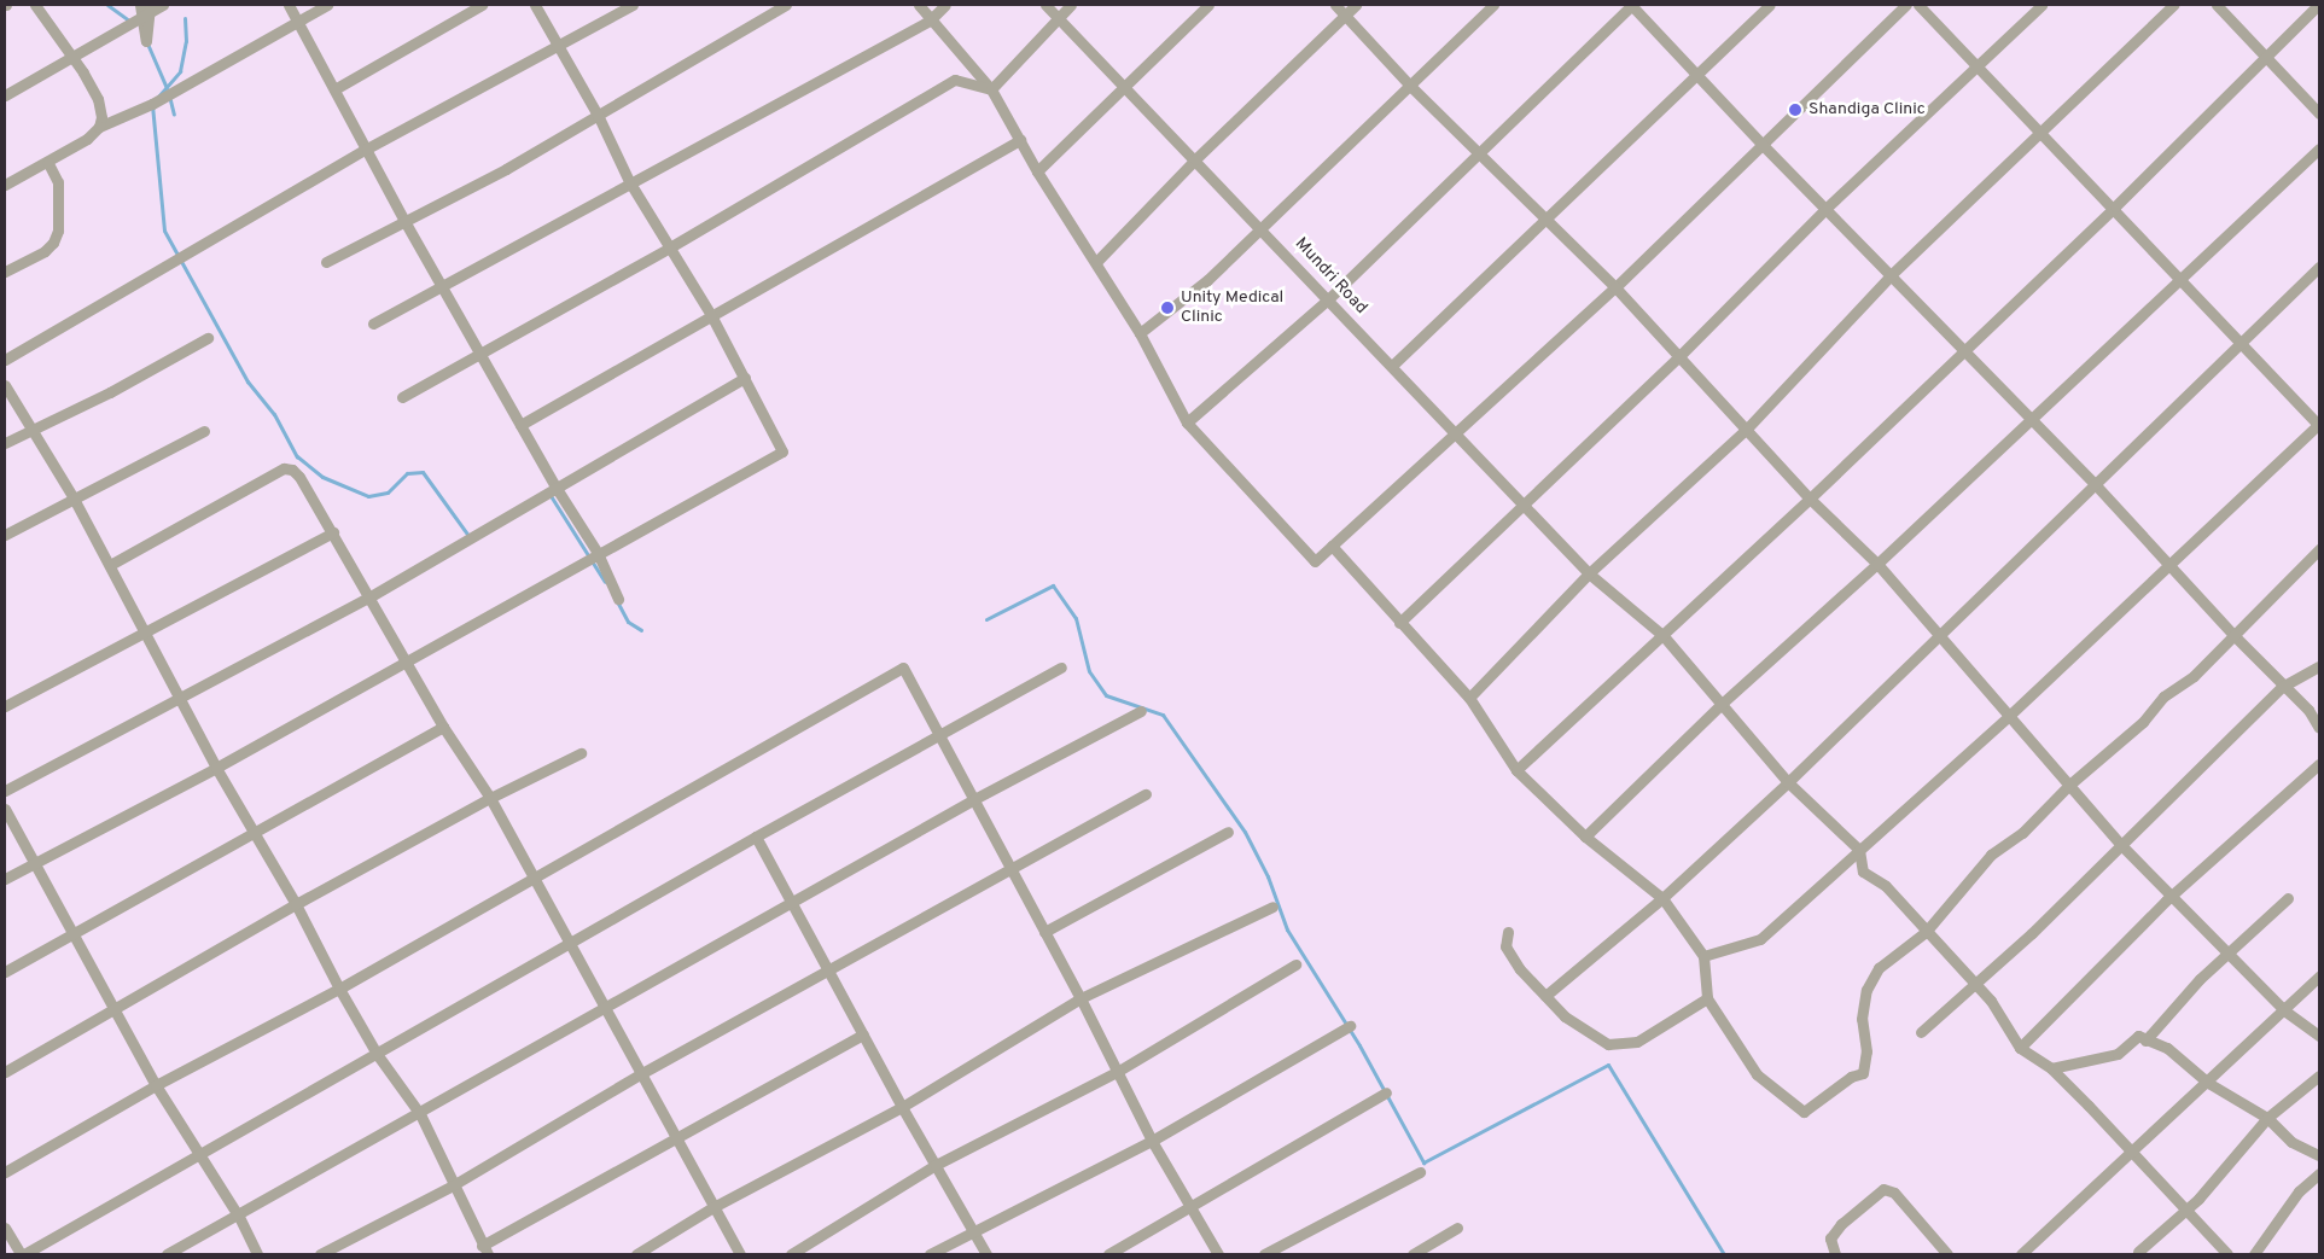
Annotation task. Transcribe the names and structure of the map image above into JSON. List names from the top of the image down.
{
  "streets": {
    "street": ["Mundri Road"]
  },
  "places": ["Shandiga Clinic", "Unity Medical Clinic"]
}
